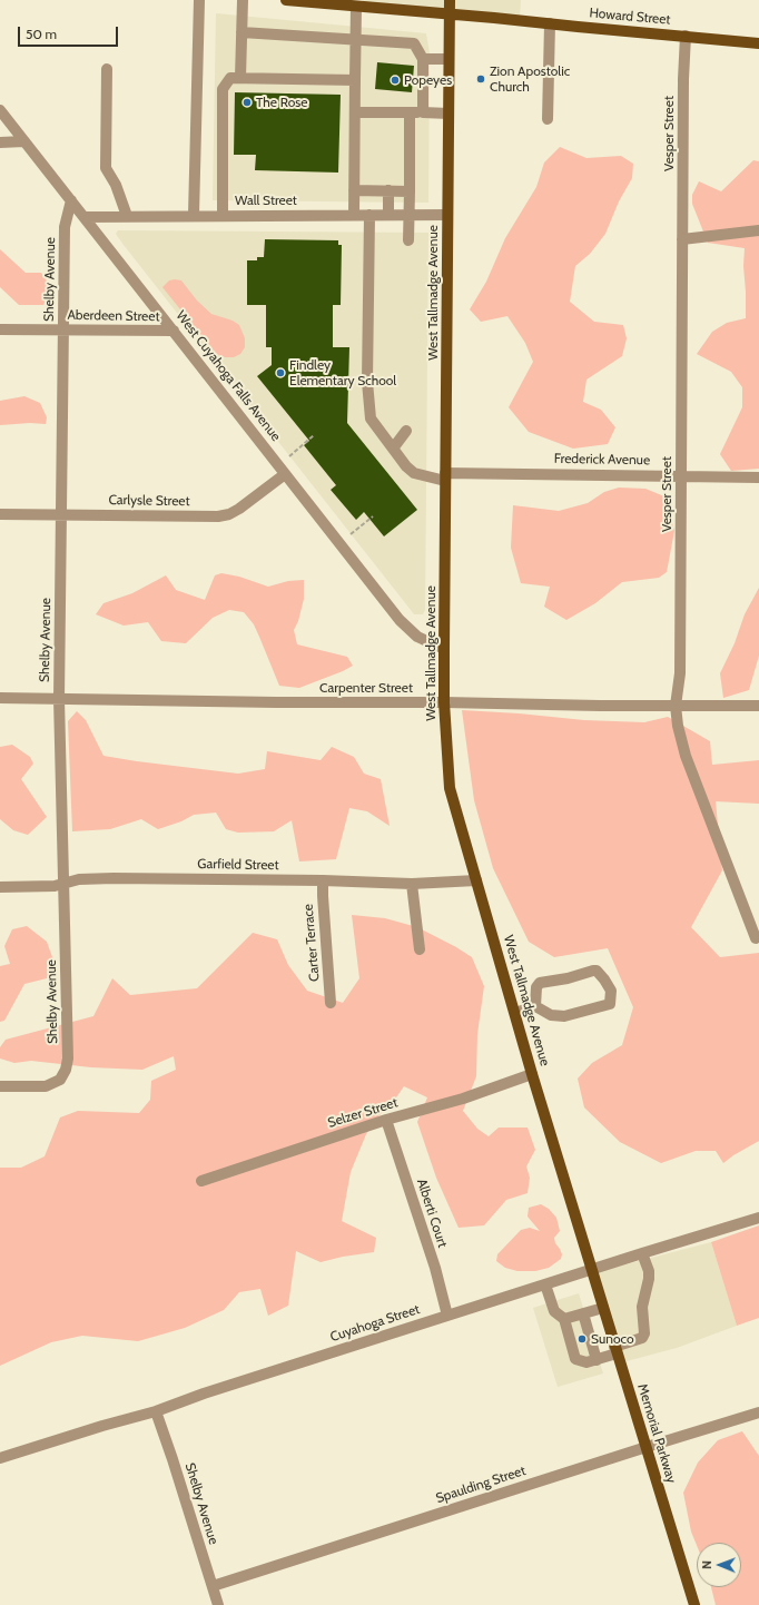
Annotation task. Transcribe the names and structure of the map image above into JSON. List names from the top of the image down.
{
  "streets": {
    "main road": ["Howard Street", "West Tallmadge Avenue", "Memorial Parkway"],
    "street": [
      "Vesper Street",
      "Wall Street",
      "Shelby Avenue",
      "Aberdeen Street",
      "West Cuyahoga Falls Avenue",
      "Frederick Avenue",
      "Carlysle Street",
      "Carpenter Street",
      "Garfield Street",
      "Carter Terrace",
      "Selzer Street",
      "Alberti Court",
      "Cuyahoga Street",
      "Spaulding Street"
    ]
  },
  "crossings": [
    ["Howard Street", "Vesper Street"],
    ["Howard Street", "West Tallmadge Avenue"],
    ["Vesper Street", "Frederick Avenue"],
    ["Vesper Street", "Carpenter Street"],
    ["Wall Street", "West Tallmadge Avenue"],
    ["Wall Street", "West Cuyahoga Falls Avenue"],
    ["Wall Street", "Frederick Avenue"],
    ["Shelby Avenue", "Aberdeen Street"],
    ["Shelby Avenue", "West Cuyahoga Falls Avenue"],
    ["Shelby Avenue", "Carlysle Street"],
    ["Shelby Avenue", "Carpenter Street"],
    ["Shelby Avenue", "Garfield Street"],
    ["Shelby Avenue", "Cuyahoga Street"],
    ["Shelby Avenue", "Spaulding Street"],
    ["West Tallmadge Avenue", "West Cuyahoga Falls Avenue"],
    ["West Tallmadge Avenue", "Frederick Avenue"],
    ["West Tallmadge Avenue", "Carpenter Street"],
    ["West Tallmadge Avenue", "Garfield Street"],
    ["West Tallmadge Avenue", "Selzer Street"],
    ["West Tallmadge Avenue", "Cuyahoga Street"],
    ["West Tallmadge Avenue", "Memorial Parkway"],
    ["Aberdeen Street", "West Cuyahoga Falls Avenue"],
    ["West Cuyahoga Falls Avenue", "Carlysle Street"],
    ["Garfield Street", "Carter Terrace"],
    ["Selzer Street", "Alberti Court"],
    ["Alberti Court", "Cuyahoga Street"],
    ["Cuyahoga Street", "Memorial Parkway"],
    ["Memorial Parkway", "Spaulding Street"]
  ],
  "places": [
    "Zion Apostolic Church",
    "Popeyes",
    "The Rose",
    "Findley Elementary School",
    "Sunoco"
  ],
  "scale_bar": "50 m",
  "north": "left"
}
